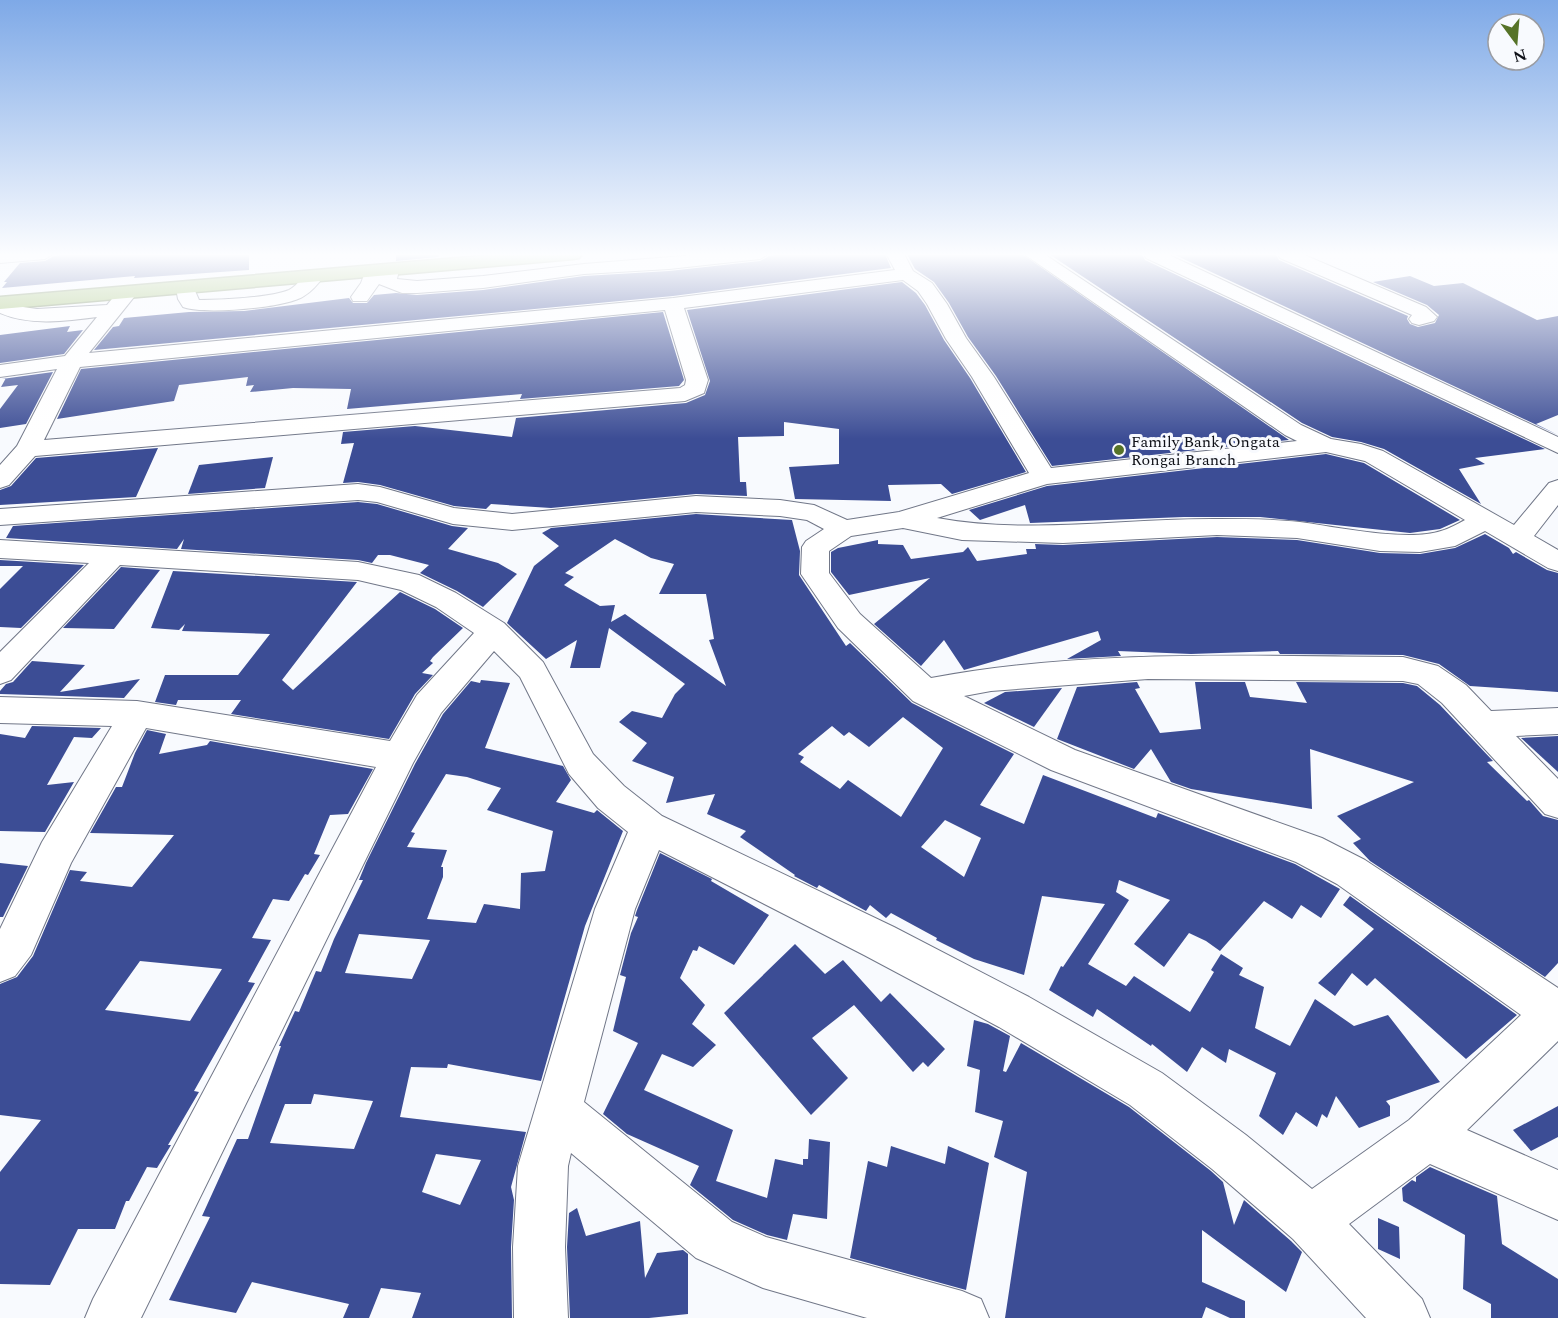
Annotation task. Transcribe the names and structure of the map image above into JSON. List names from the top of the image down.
{
  "places": ["Family Bank, Ongata Rongai Branch"],
  "north": "bottom"
}
